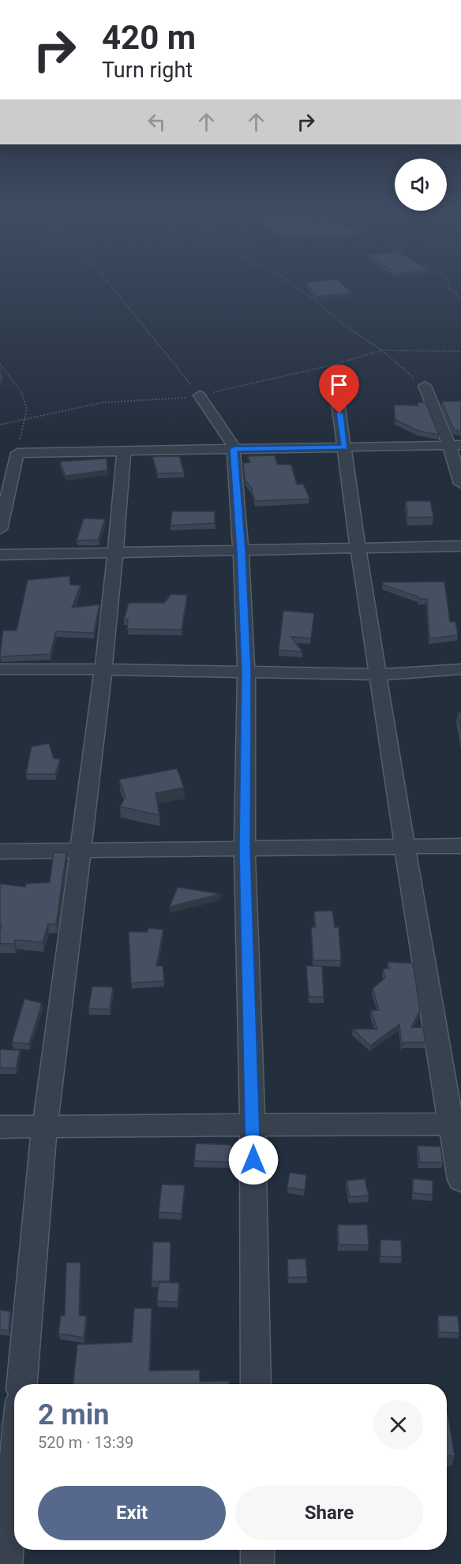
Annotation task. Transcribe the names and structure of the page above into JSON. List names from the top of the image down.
{
  "page": {
    "turn": ["420 m", "Turn right"],
    "heading": ["2 min", "520 m · 13:39"],
    "buttons": ["Exit", "Share"]
  }
}
